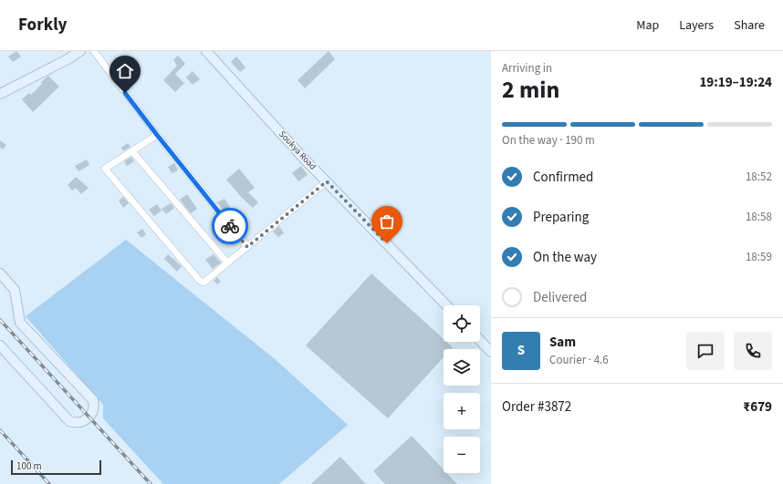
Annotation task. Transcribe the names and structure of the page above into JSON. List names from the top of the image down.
{
  "streets": {
    "main road": ["Soukya Road"]
  },
  "scale_bar": "100 m",
  "page": {
    "header": "Forkly",
    "nav": ["Map", "Layers", "Share"],
    "heading": ["2 min", "Arriving in", "19:19–19:24"],
    "panel": [
      "Sam",
      "Courier · 4.6",
      "Order #3872",
      "₹679"
    ],
    "bar": "On the way · 190 m",
    "list": [
      ["Confirmed", "18:52"],
      ["Preparing", "18:58"],
      ["On the way", "18:59"],
      "Delivered"
    ],
    "map_buttons": ["+", "−"],
    "round": "S",
    "scale": "100 m"
  }
}
